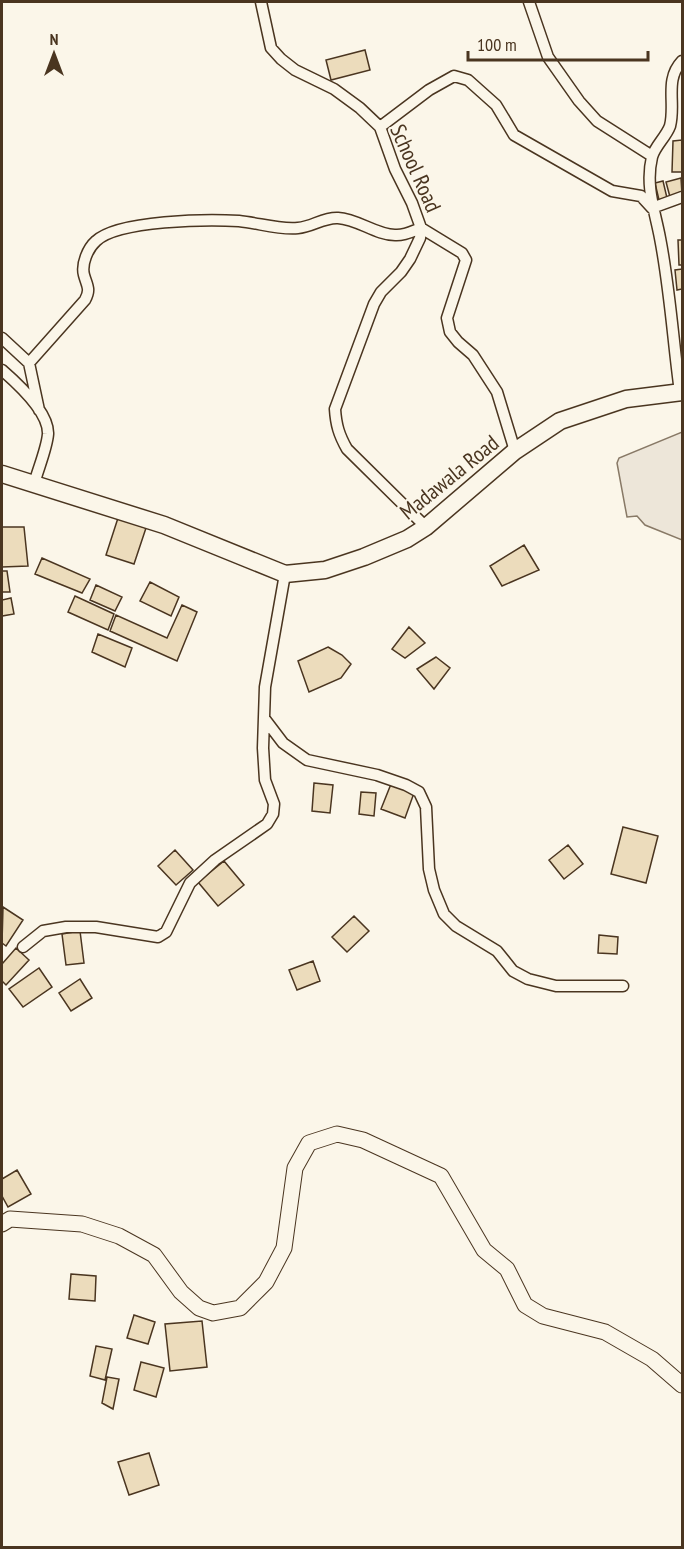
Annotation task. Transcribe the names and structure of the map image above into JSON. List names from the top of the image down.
{
  "streets": {
    "main road": ["Madawala Road"],
    "street": ["School Road"]
  },
  "crossings": [
    ["School Road", "Madawala Road"]
  ],
  "scale_bar": "100 m",
  "north": "top"
}
